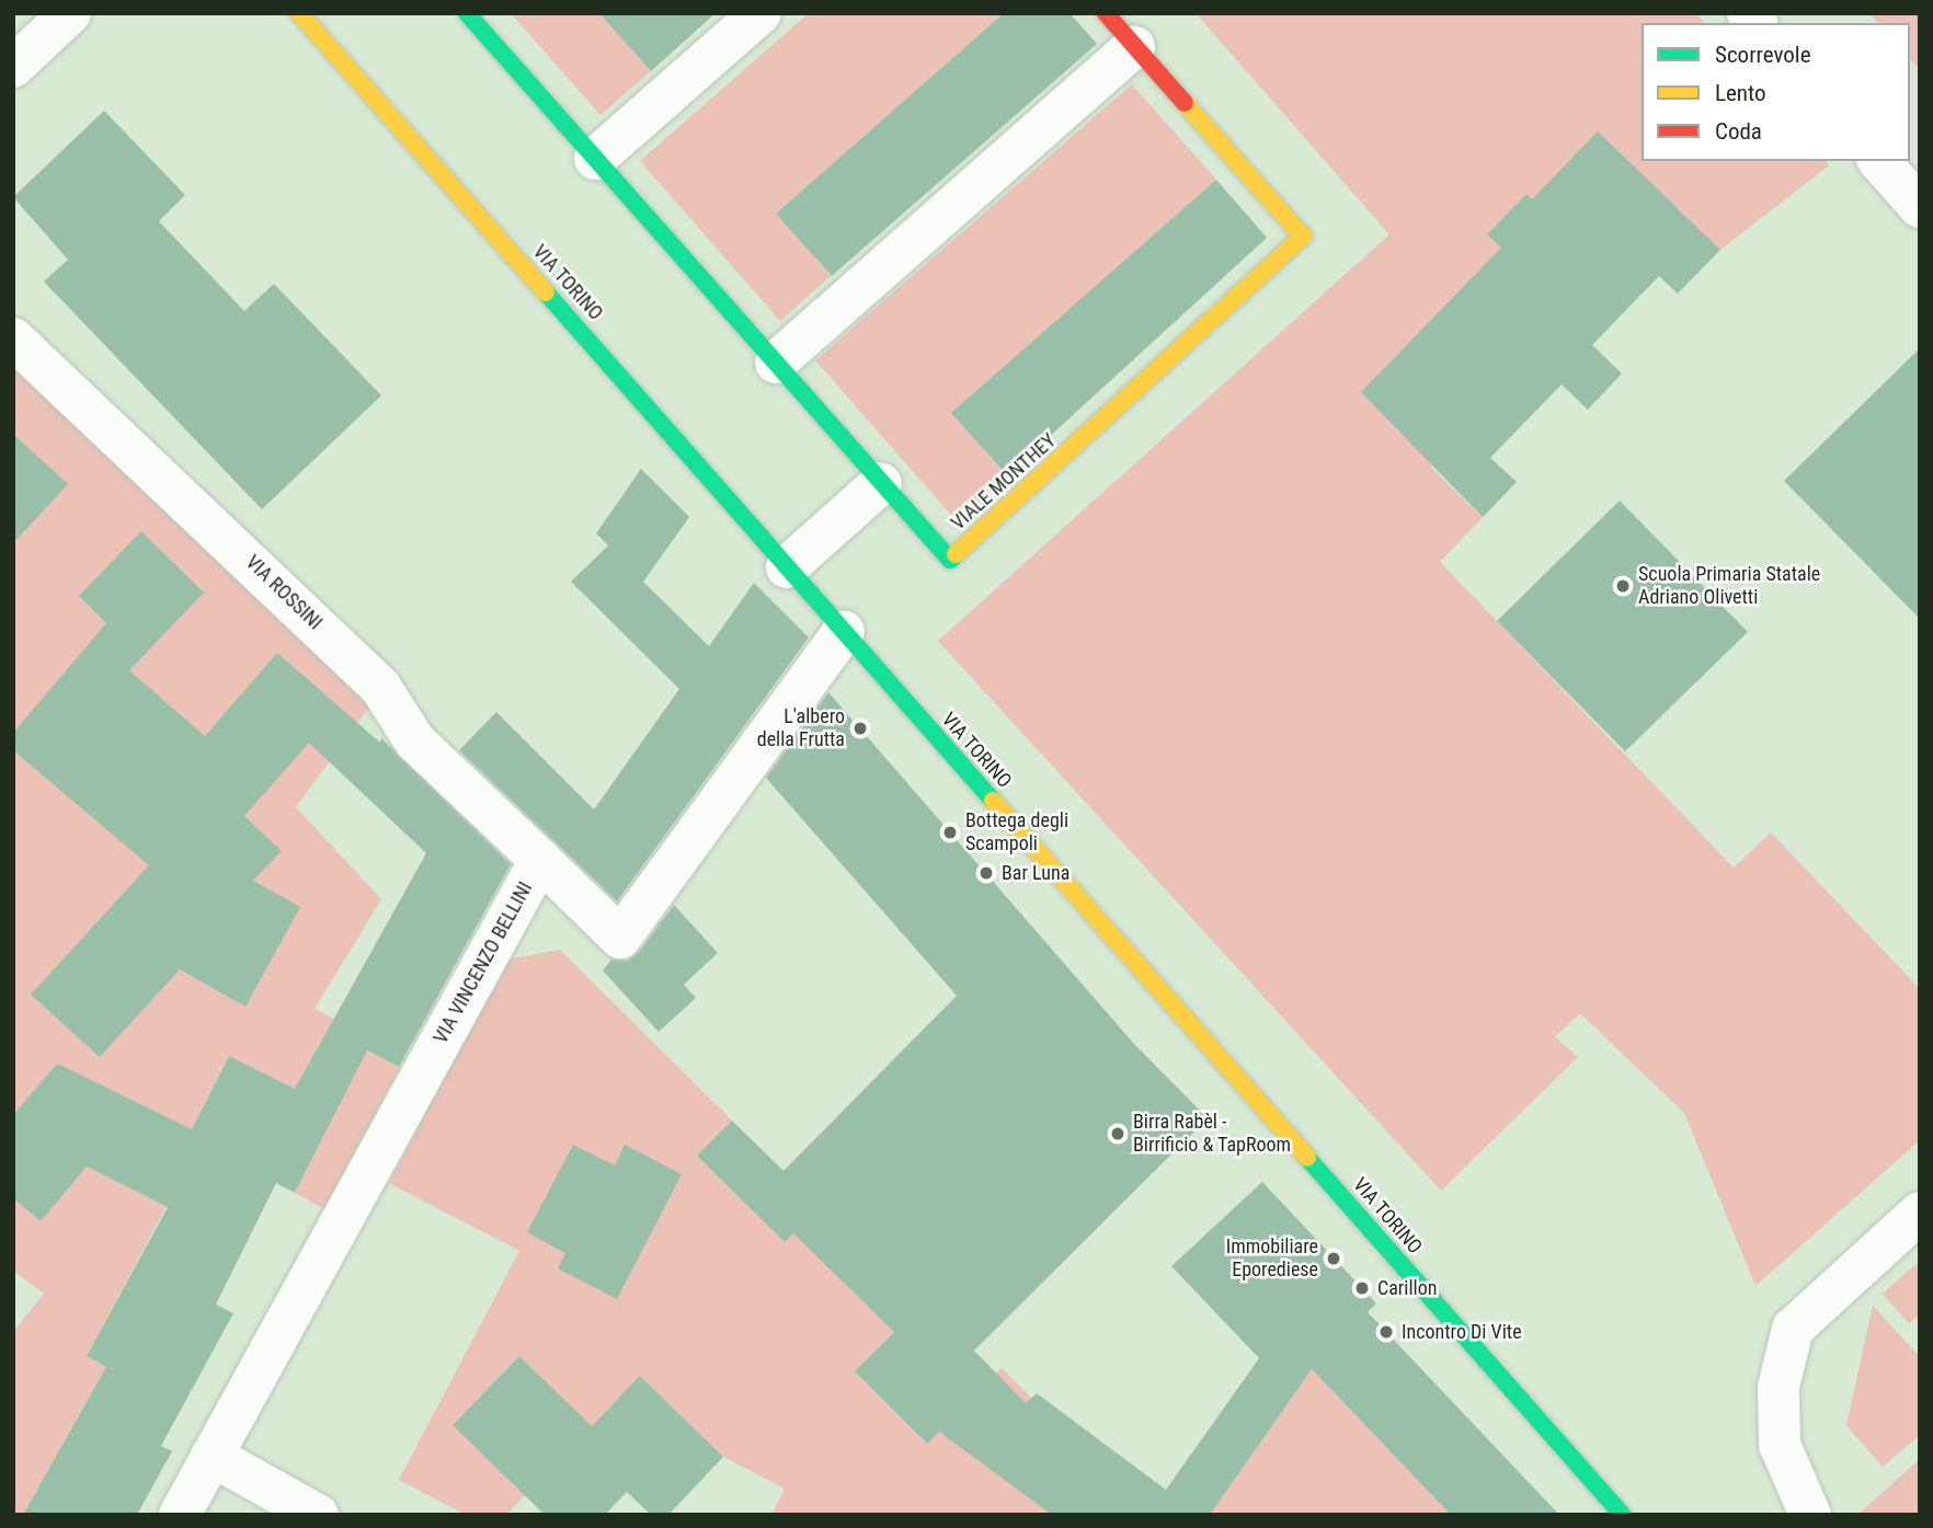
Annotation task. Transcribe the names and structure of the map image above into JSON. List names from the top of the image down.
{
  "streets": {
    "street": [
      "VIA TORINO",
      "VIALE MONTHEY",
      "VIA ROSSINI",
      "VIA VINCENZO BELLINI"
    ]
  },
  "crossings": [
    ["VIA TORINO", "VIA VINCENZO BELLINI"],
    ["VIA ROSSINI", "VIA VINCENZO BELLINI"]
  ],
  "places": [
    "Scuola Primaria Statale Adriano Olivetti",
    "L'albero della Frutta",
    "Bottega degli Scampoli",
    "Bar Luna",
    "Birra Rabèl - Birrificio & TapRoom",
    "Immobiliare Eporediese",
    "Carillon",
    "Incontro Di Vite"
  ],
  "legend": ["Scorrevole", "Lento", "Coda"]
}
